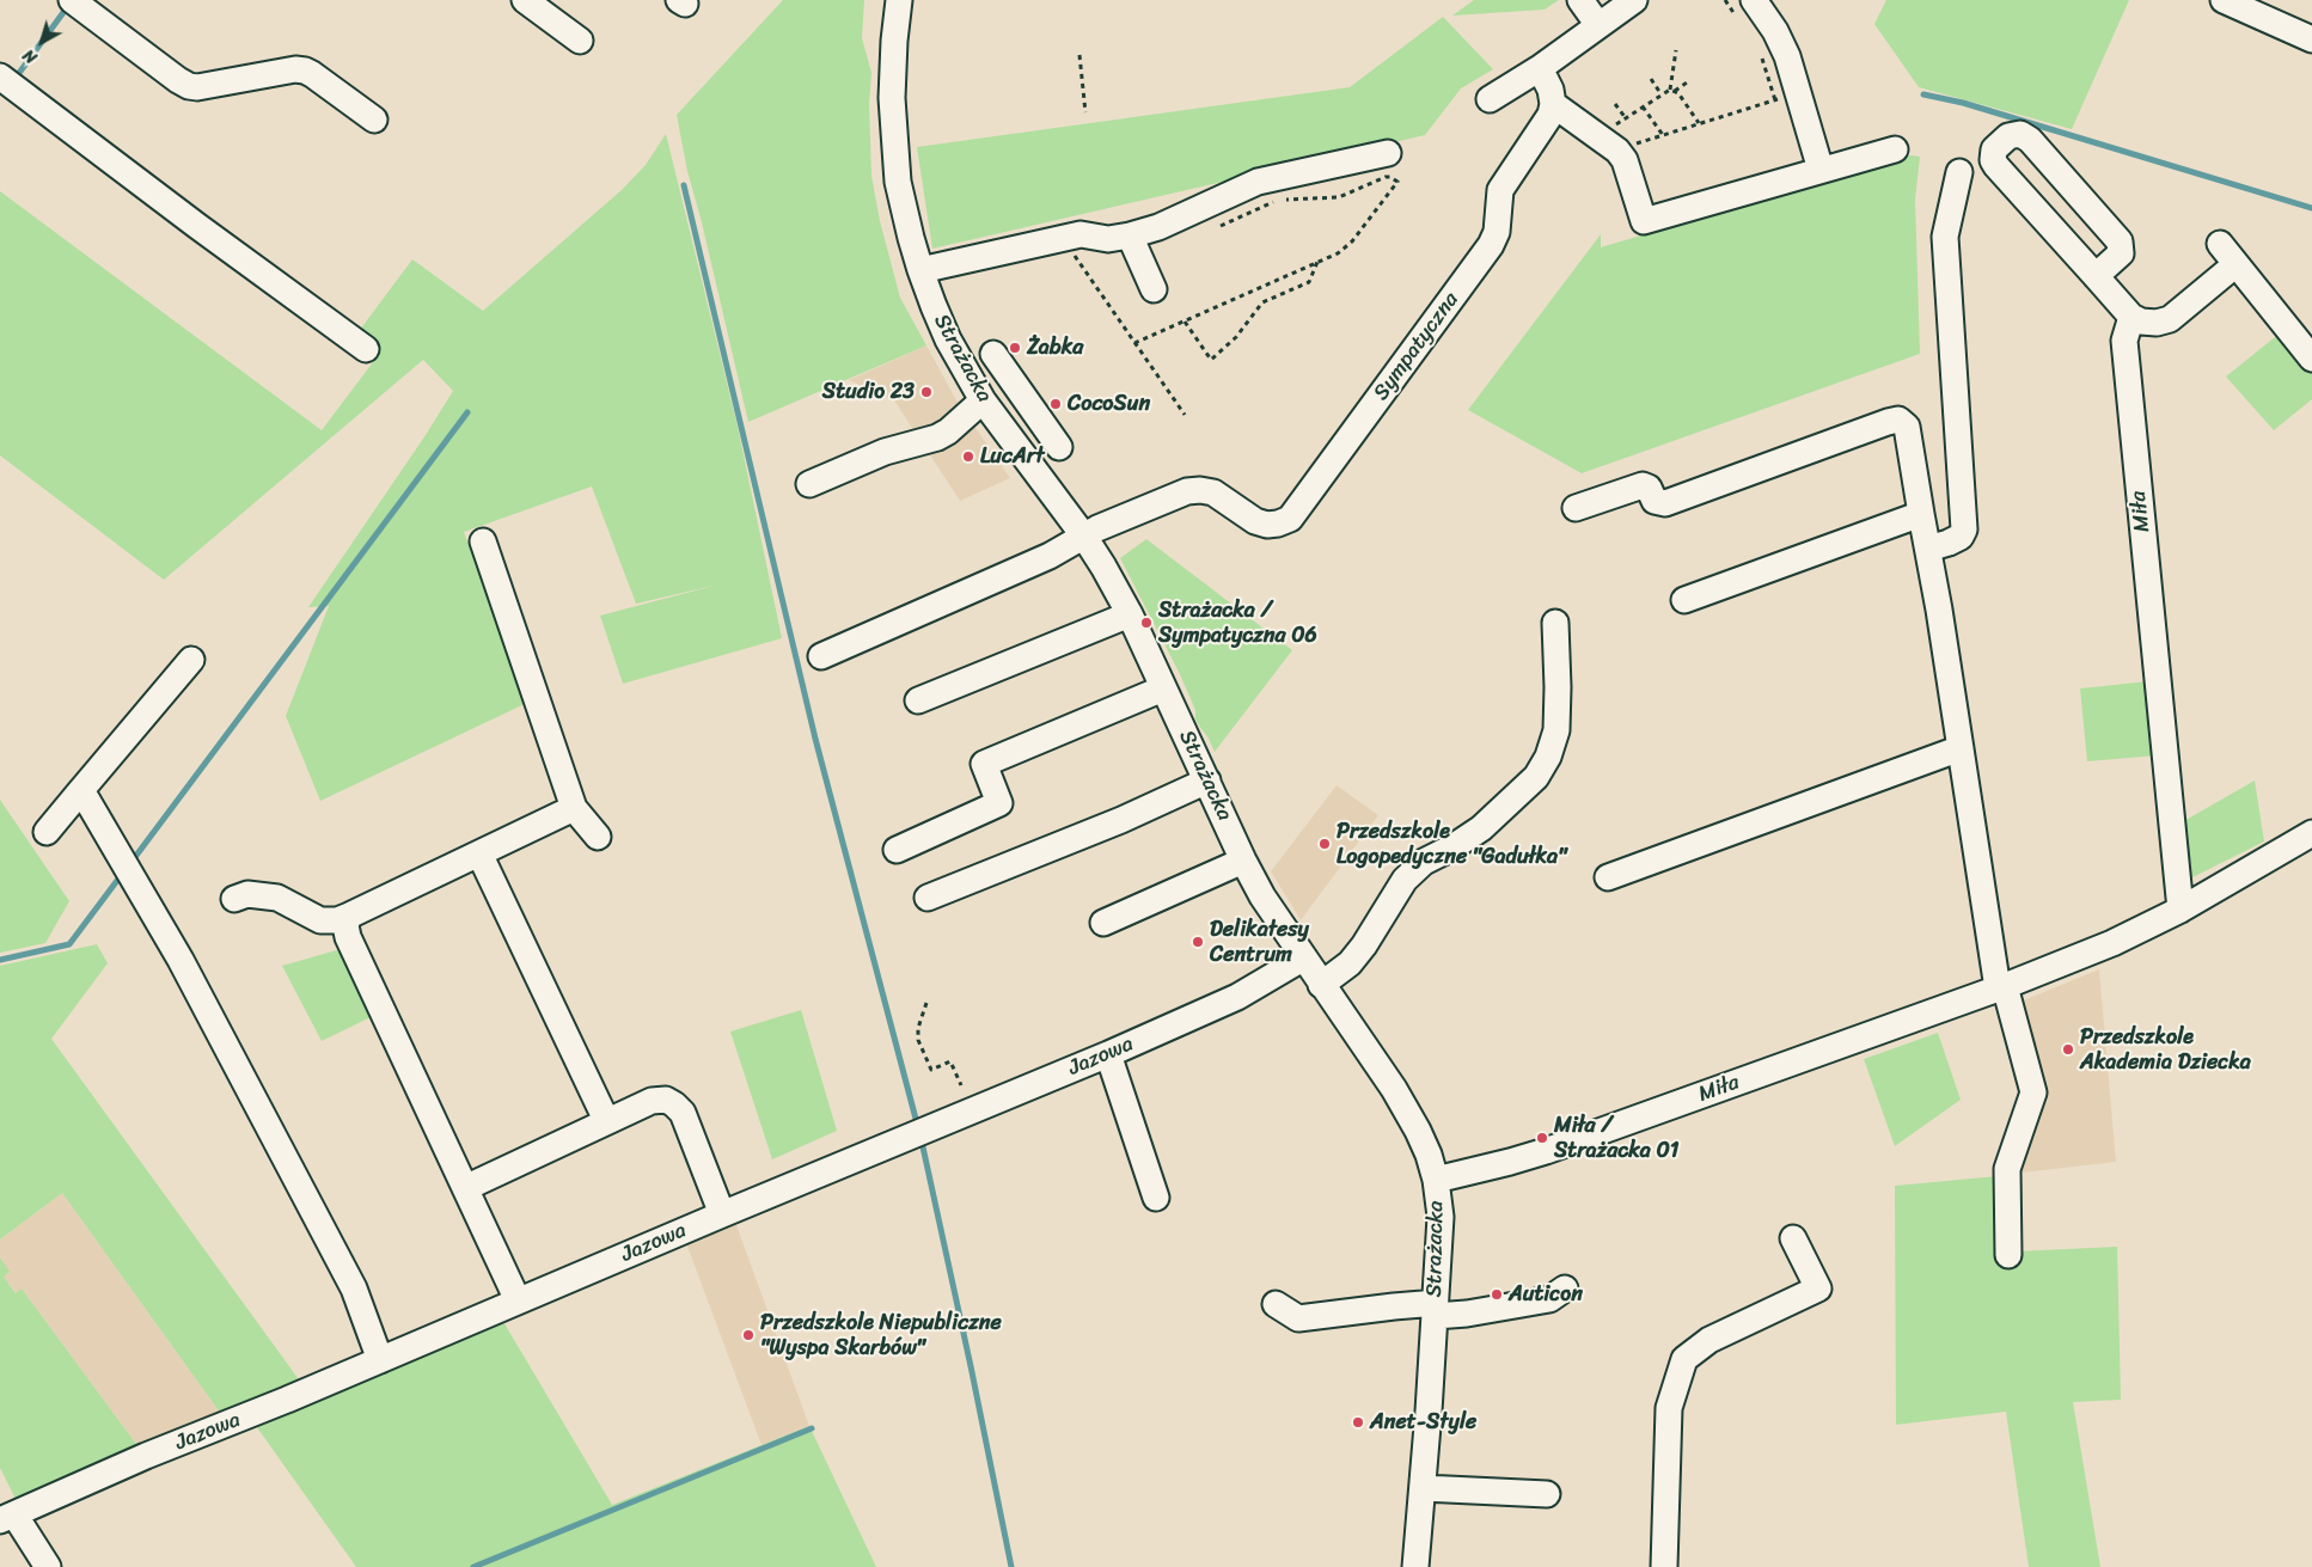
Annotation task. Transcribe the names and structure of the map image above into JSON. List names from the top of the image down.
{
  "streets": {
    "street": [
      "Sympatyczna",
      "Strażacka",
      "Miła",
      "Jazowa"
    ]
  },
  "crossings": [
    ["Sympatyczna", "Strażacka"],
    ["Strażacka", "Miła"],
    ["Strażacka", "Jazowa"]
  ],
  "places": [
    "Żabka",
    "Studio 23",
    "CocoSun",
    "LucArt",
    "Strażacka / Sympatyczna 06",
    "Przedszkole Logopedyczne \"Gadułka\"",
    "Delikatesy Centrum",
    "Przedszkole Akademia Dziecka",
    "Miła / Strażacka 01",
    "Auticon",
    "Przedszkole Niepubliczne \"Wyspa Skarbów\"",
    "Anet-Style"
  ],
  "north": "bottom left"
}
